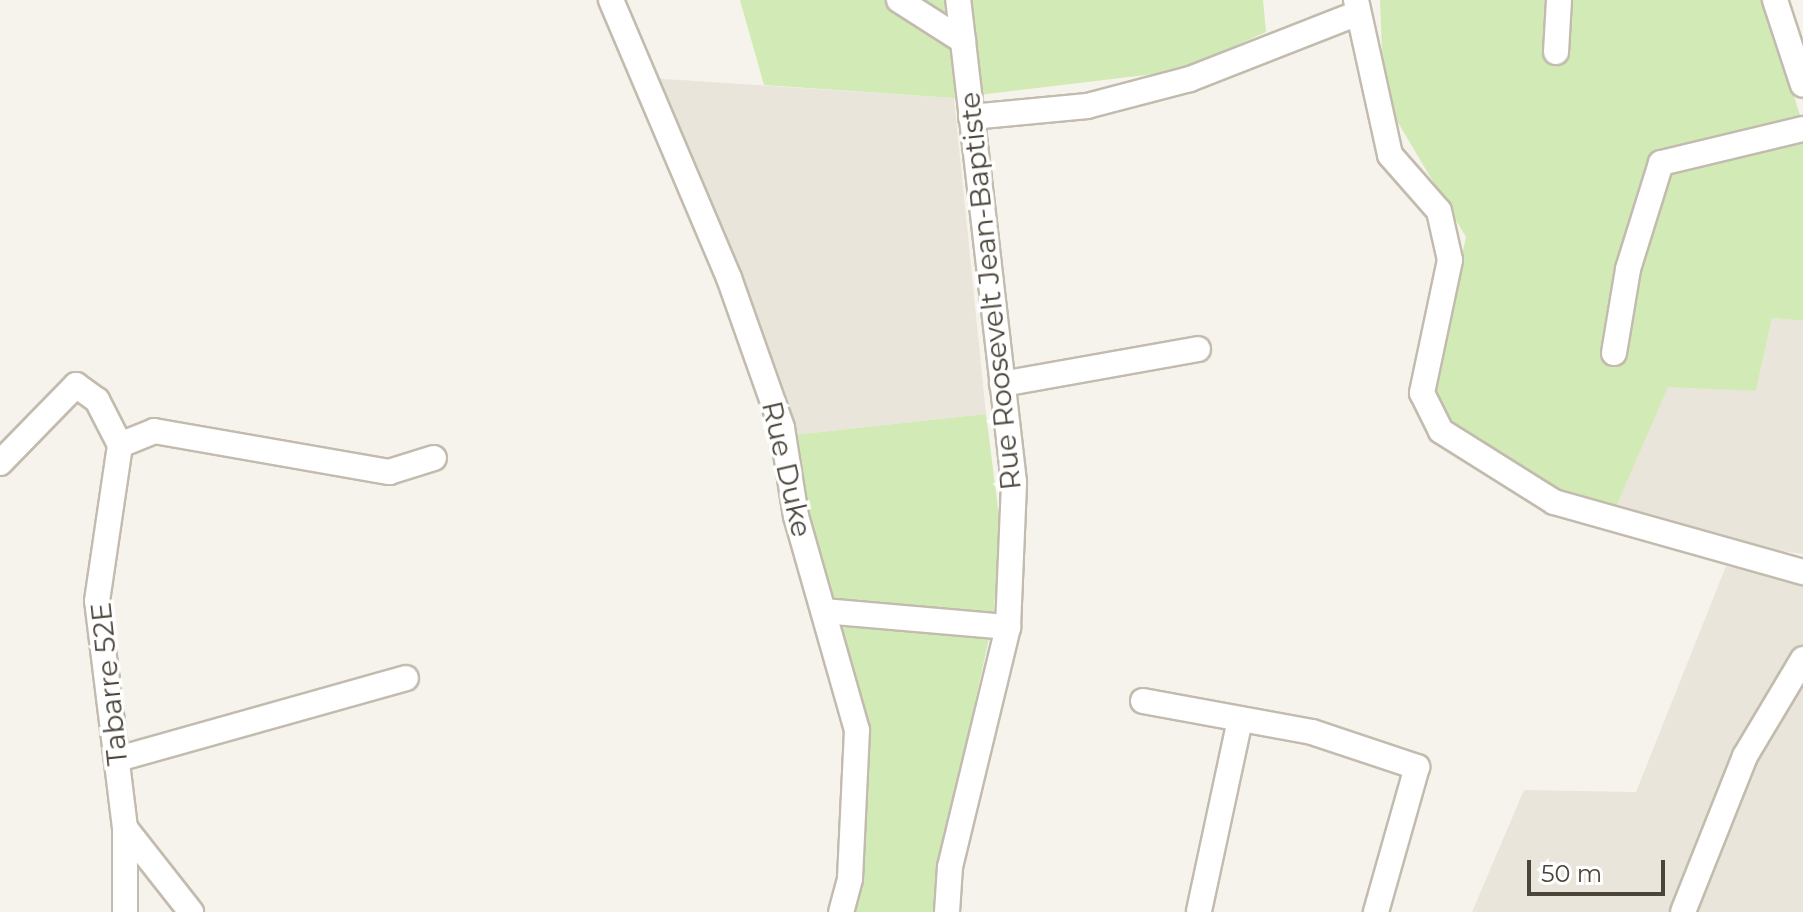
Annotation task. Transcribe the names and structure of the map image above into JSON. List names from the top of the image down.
{
  "streets": {
    "street": ["Rue Roosevelt Jean-Baptiste", "Rue Duke", "Tabarre 52E"]
  },
  "scale_bar": "50 m"
}
